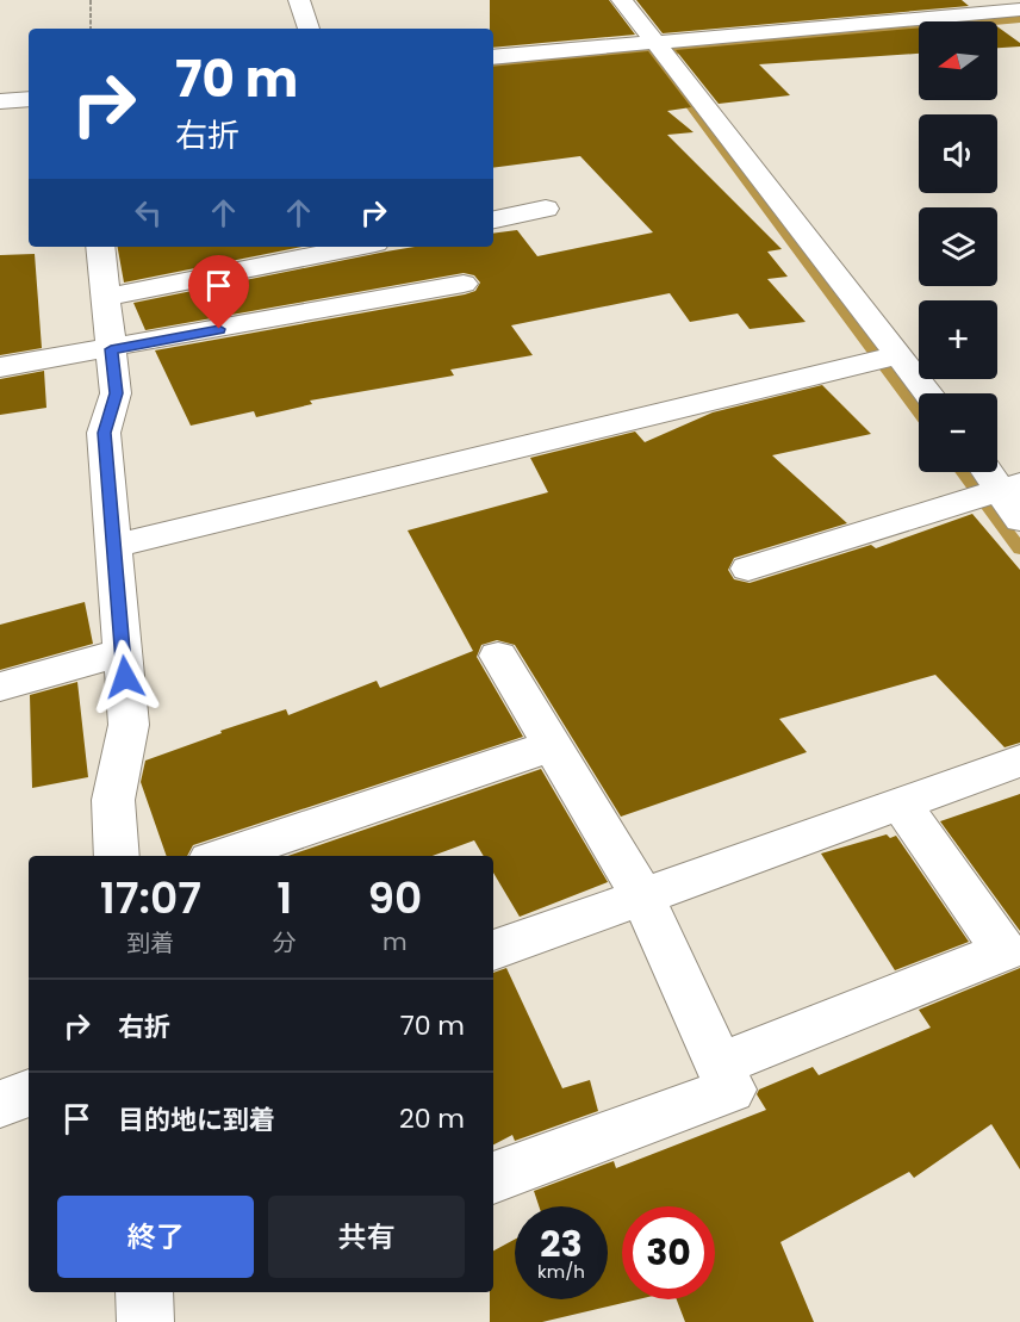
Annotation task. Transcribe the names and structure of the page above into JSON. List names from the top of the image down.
{
  "north": "left",
  "page": {
    "map_buttons": ["+", "−"],
    "turn": ["70 m", "右折"],
    "eta": [
      "17:07",
      "到着",
      "1",
      "分",
      "90",
      "m"
    ],
    "list": [
      {
        "name": "右折",
        "value": "70 m"
      },
      {
        "name": "目的地に到着",
        "value": "20 m"
      }
    ],
    "buttons": ["終了", "共有"],
    "speed": "23 km/h",
    "limit": "30"
  }
}
